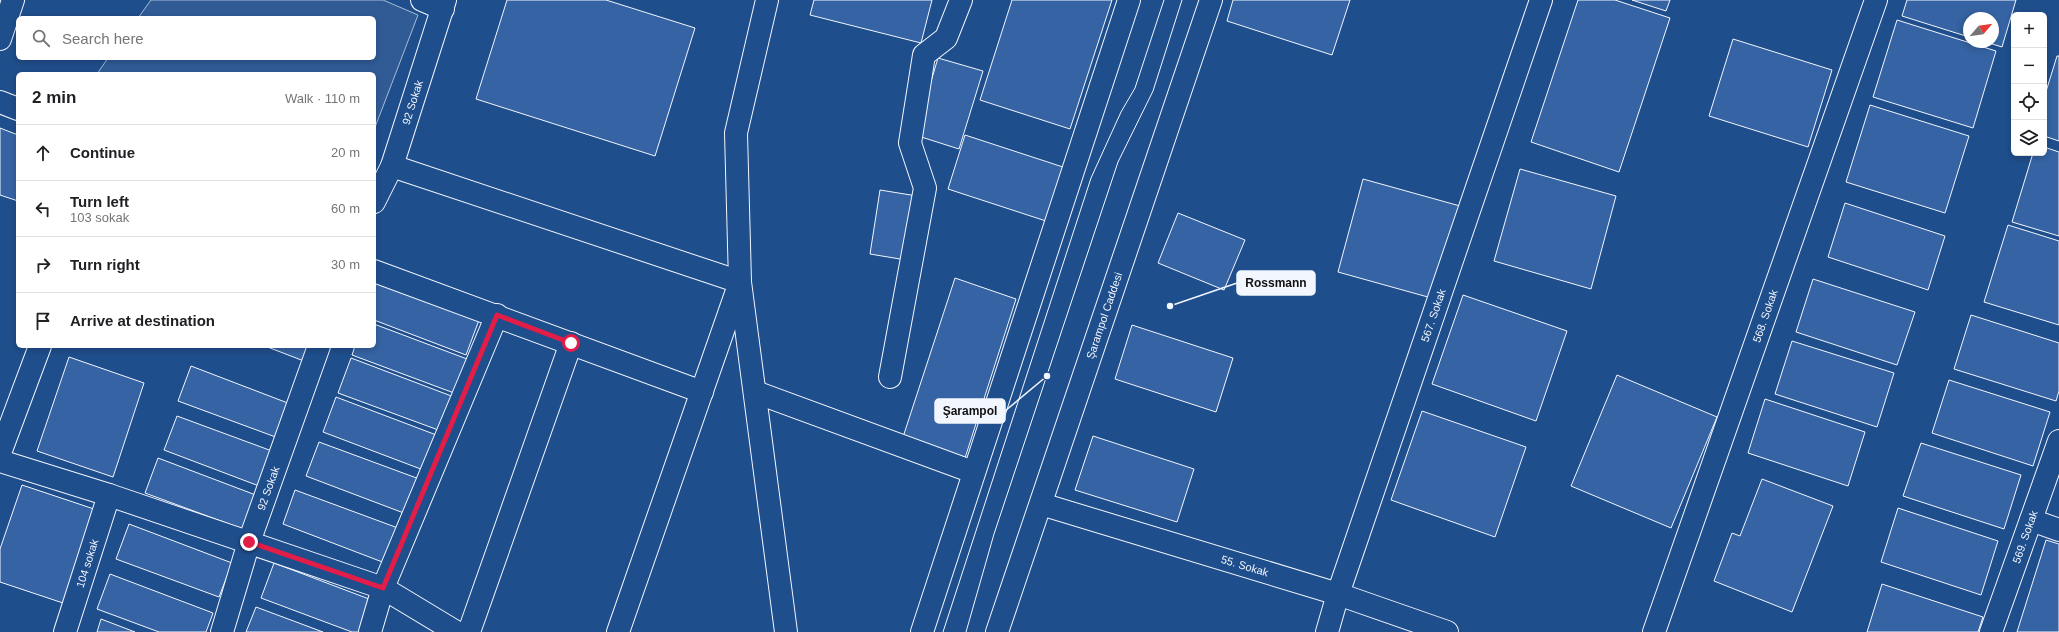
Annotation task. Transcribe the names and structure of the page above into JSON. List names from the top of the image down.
{
  "streets": {
    "street": [
      "92 Sokak",
      "Şarampol Caddesi",
      "567. Sokak",
      "568. Sokak",
      "569. Sokak",
      "104 sokak",
      "55. Sokak"
    ]
  },
  "crossings": [
    ["Şarampol Caddesi", "55. Sokak"],
    ["567. Sokak", "55. Sokak"]
  ],
  "places": ["Rossmann", "Şarampol"],
  "north": "top right",
  "page": {
    "map_buttons": ["+", "−"],
    "search": "Search here",
    "heading": ["2 min", "Walk · 110 m"],
    "list": [
      ["Continue", "20 m"],
      ["Turn left", "103 sokak", "60 m"],
      ["Turn right", "30 m"],
      "Arrive at destination"
    ]
  }
}
